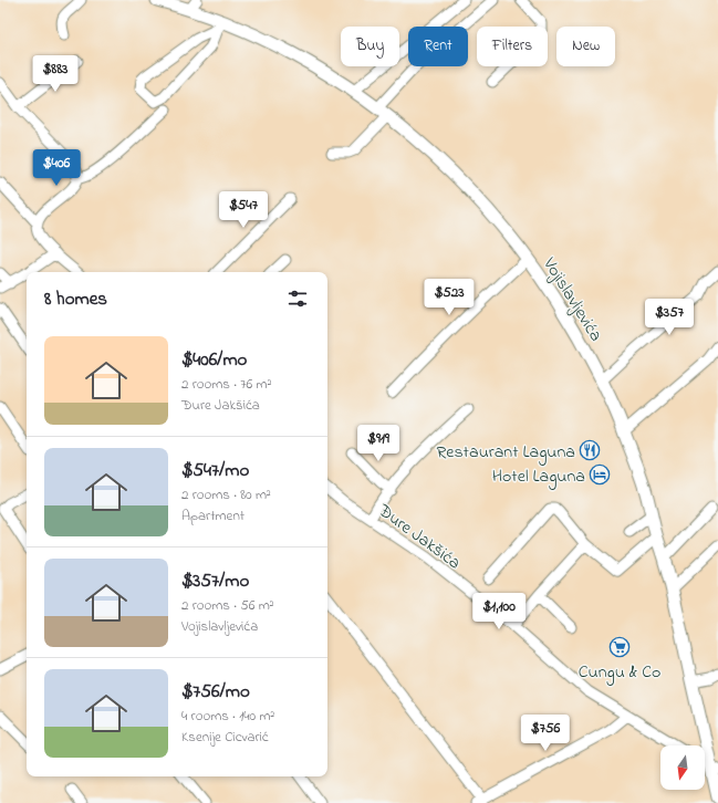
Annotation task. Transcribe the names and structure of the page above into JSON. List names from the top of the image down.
{
  "streets": {
    "main road": ["Vojislavljevića"],
    "street": ["Đure Jakšića"]
  },
  "places": {
    "restaurant": ["Restaurant Laguna"],
    "hotel": ["Hotel Laguna"],
    "supermarket": ["Cungu & Co"]
  },
  "north": "bottom",
  "page": {
    "chip": [
      "Buy",
      "Rent",
      "Filters",
      "New"
    ],
    "price": [
      "$883",
      "$406",
      "$547",
      "$523",
      "$357",
      "$919",
      "$1,100",
      "$756"
    ],
    "heading": "8 homes",
    "list": [
      {
        "name": "$406/mo",
        "note": "2 rooms · 76 m² · Đure Jakšića"
      },
      {
        "name": "$547/mo",
        "note": "2 rooms · 80 m² · Apartment"
      },
      {
        "name": "$357/mo",
        "note": "2 rooms · 56 m² · Vojislavljevića"
      },
      {
        "name": "$756/mo",
        "note": "4 rooms · 140 m² · Ksenije Cicvarić"
      }
    ]
  }
}
